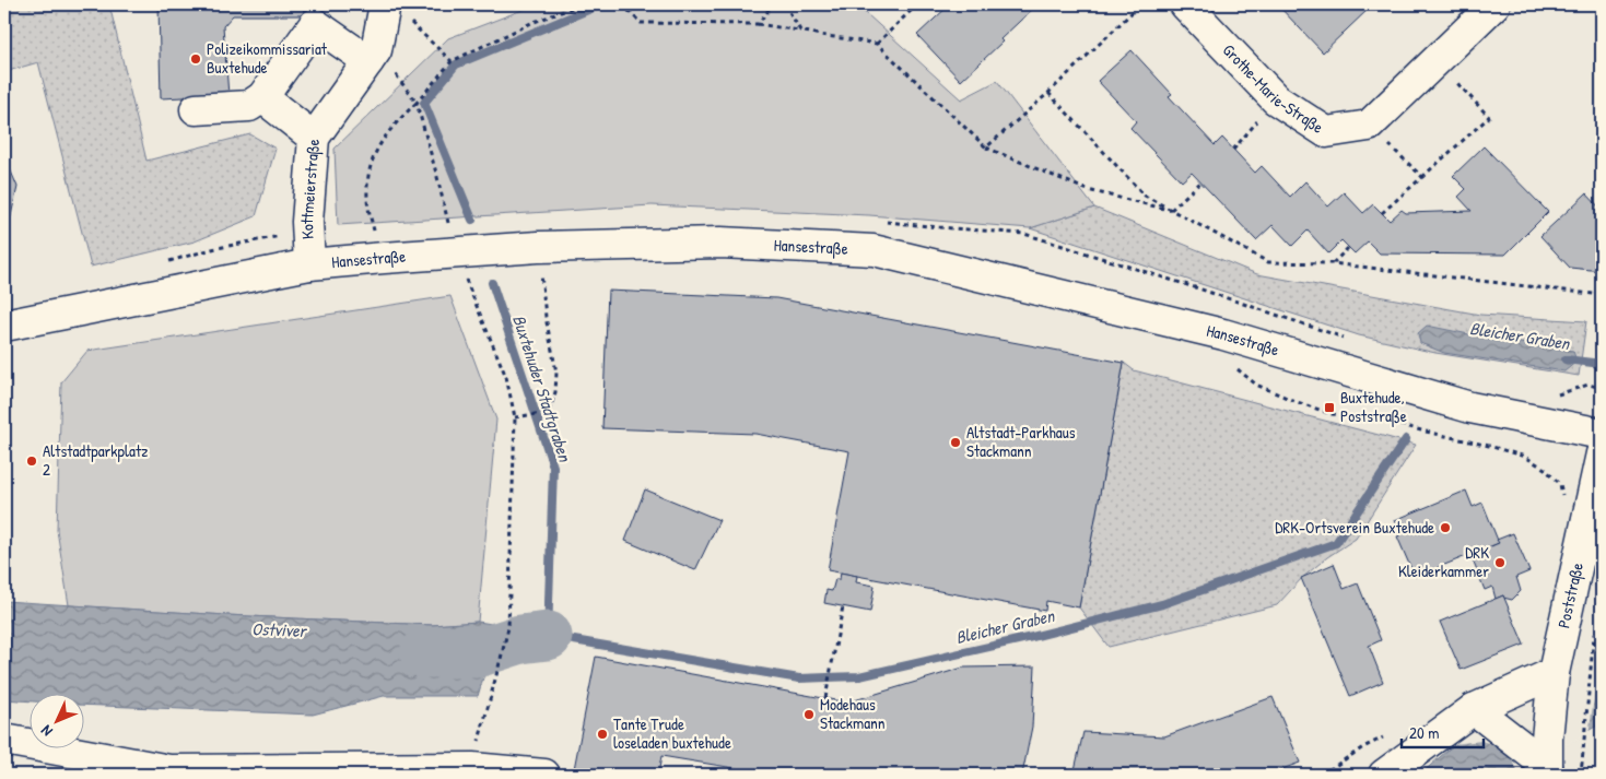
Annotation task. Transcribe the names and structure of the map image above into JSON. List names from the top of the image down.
{
  "streets": {
    "street": [
      "Grothe-Marie-Straße",
      "Kottmeierstraße",
      "Hansestraße",
      "Poststraße"
    ]
  },
  "crossings": [
    ["Kottmeierstraße", "Hansestraße"]
  ],
  "water": ["Bleicher Graben", "Buxtehuder Stadtgraben", "Ostviver"],
  "places": {
    "other": [
      "Polizeikommissariat Buxtehude",
      "Altstadt-Parkhaus Stackmann",
      "Altstadtparkplatz 2",
      "DRK-Ortsverein Buxtehude",
      "DRK Kleiderkammer",
      "Modehaus Stackmann",
      "Tante Trude loseladen buxtehude"
    ],
    "transit": ["Buxtehude, Poststraße"]
  },
  "scale_bar": "20 m",
  "north": "bottom left"
}
